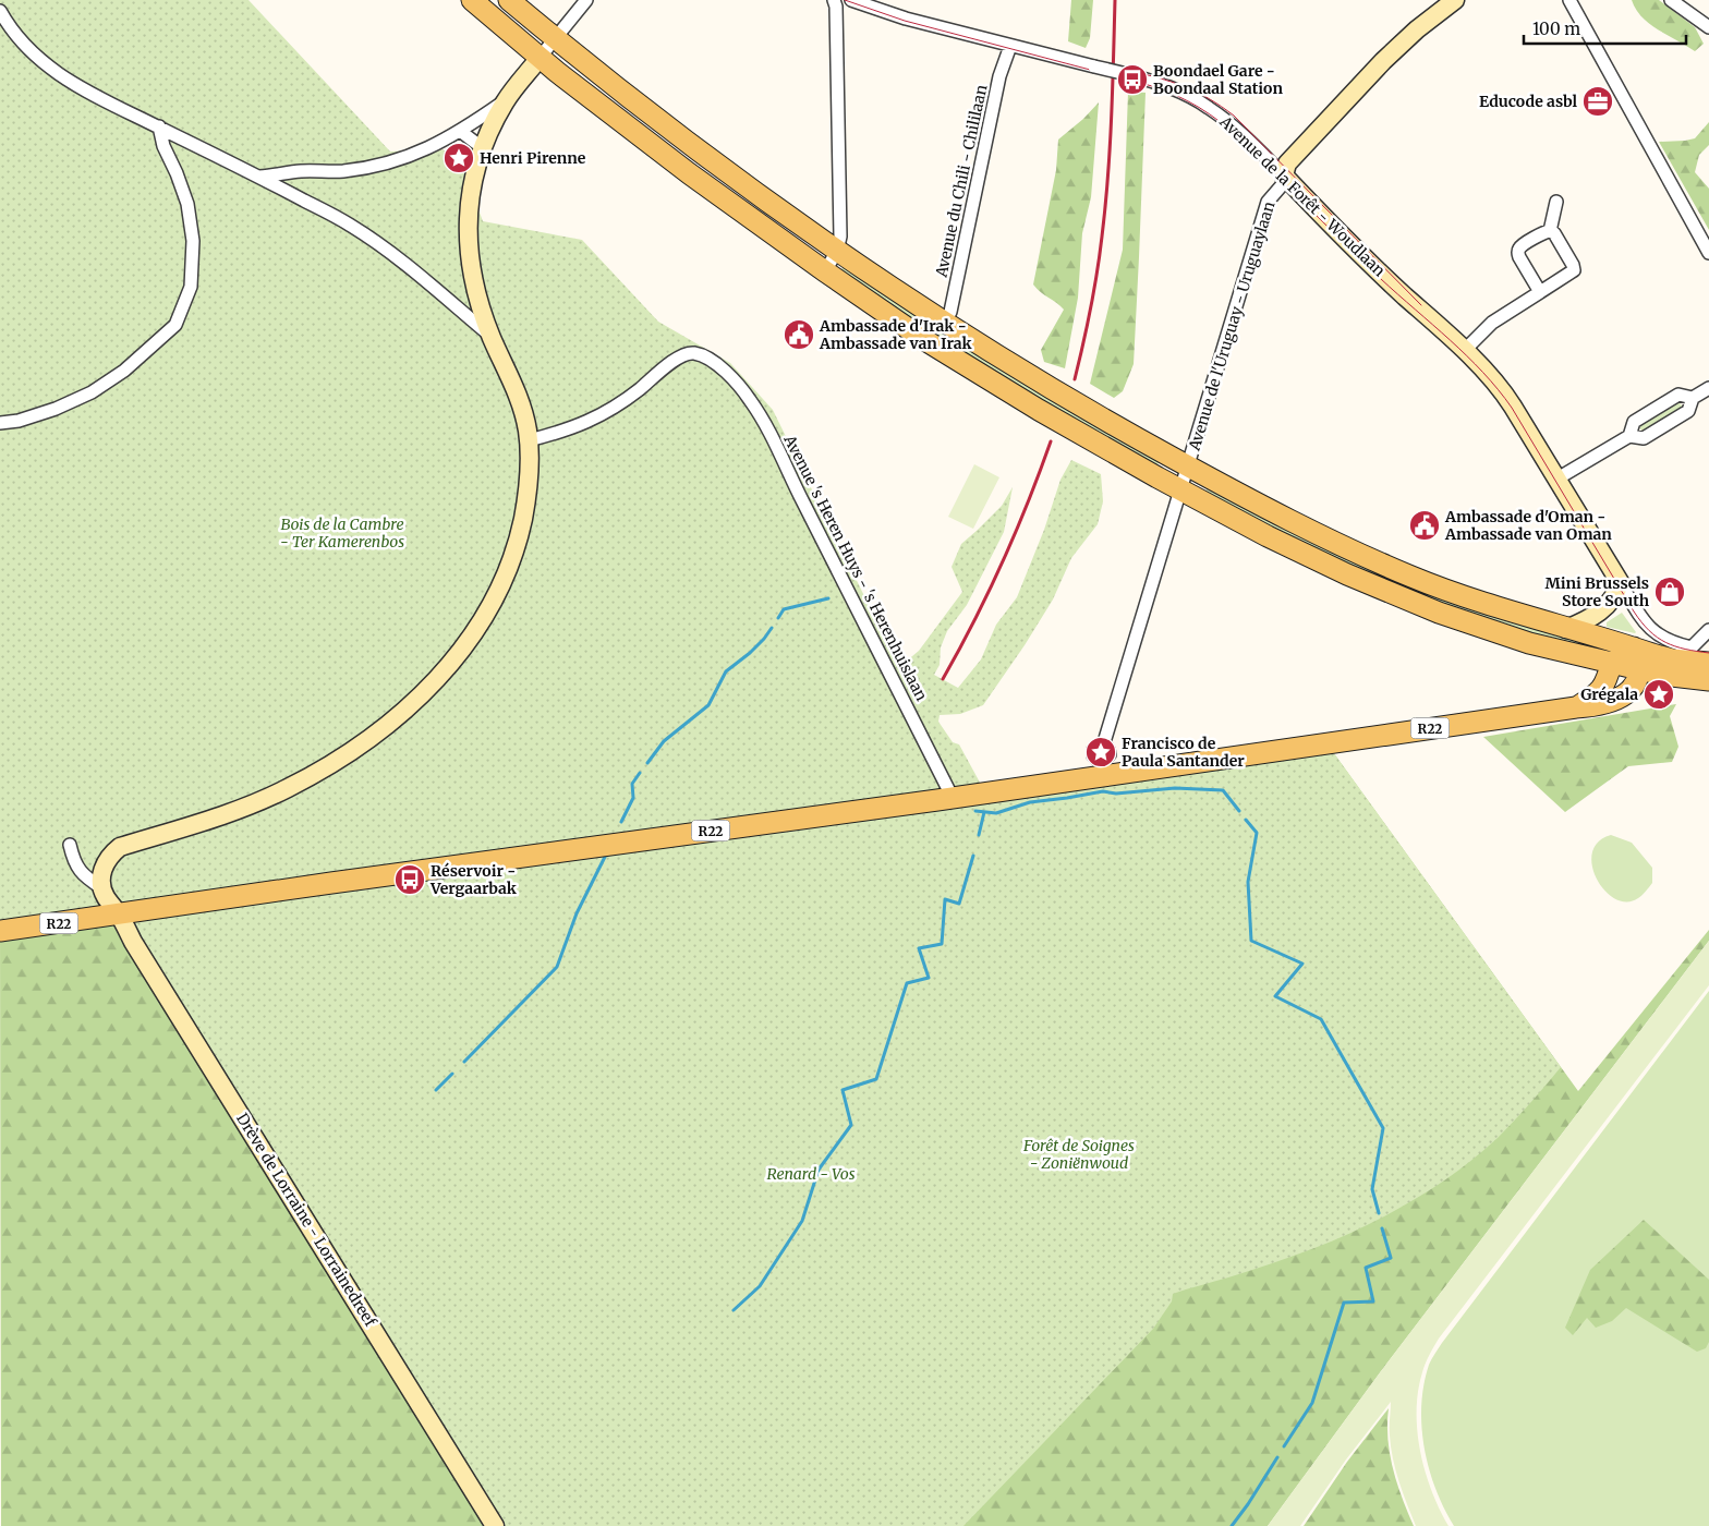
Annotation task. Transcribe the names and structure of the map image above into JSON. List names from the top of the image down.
{
  "streets": {
    "main road": ["R22"],
    "street": [
      "Avenue du Chili - Chililaan",
      "Avenue de la Forêt - Woudlaan",
      "Avenue de l'Uruguay - Uruguaylaan",
      "Avenue 's Heren Huys - 's Herenhuislaan",
      "Drève de Lorraine - Lorrainedreef"
    ]
  },
  "crossings": [
    ["Avenue du Chili - Chililaan", "Avenue de la Forêt - Woudlaan"],
    ["Avenue de la Forêt - Woudlaan", "Avenue de l'Uruguay - Uruguaylaan"],
    ["Avenue 's Heren Huys - 's Herenhuislaan", "R22"],
    ["R22", "Drève de Lorraine - Lorrainedreef"]
  ],
  "parks": ["Bois de la Cambre - Ter Kamerenbos", "Forêt de Soignes - Zoniënwoud", "Renard - Vos"],
  "places": {
    "bus stop": ["Boondael Gare - Boondaal Station", "Réservoir - Vergaarbak"],
    "office": ["Educode asbl"],
    "place": ["Henri Pirenne", "Grégala", "Francisco de Paula Santander"],
    "public building": ["Ambassade d'Irak - Ambassade van Irak", "Ambassade d'Oman - Ambassade van Oman"],
    "shop": ["Mini Brussels Store South"]
  },
  "scale_bar": "100 m"
}
